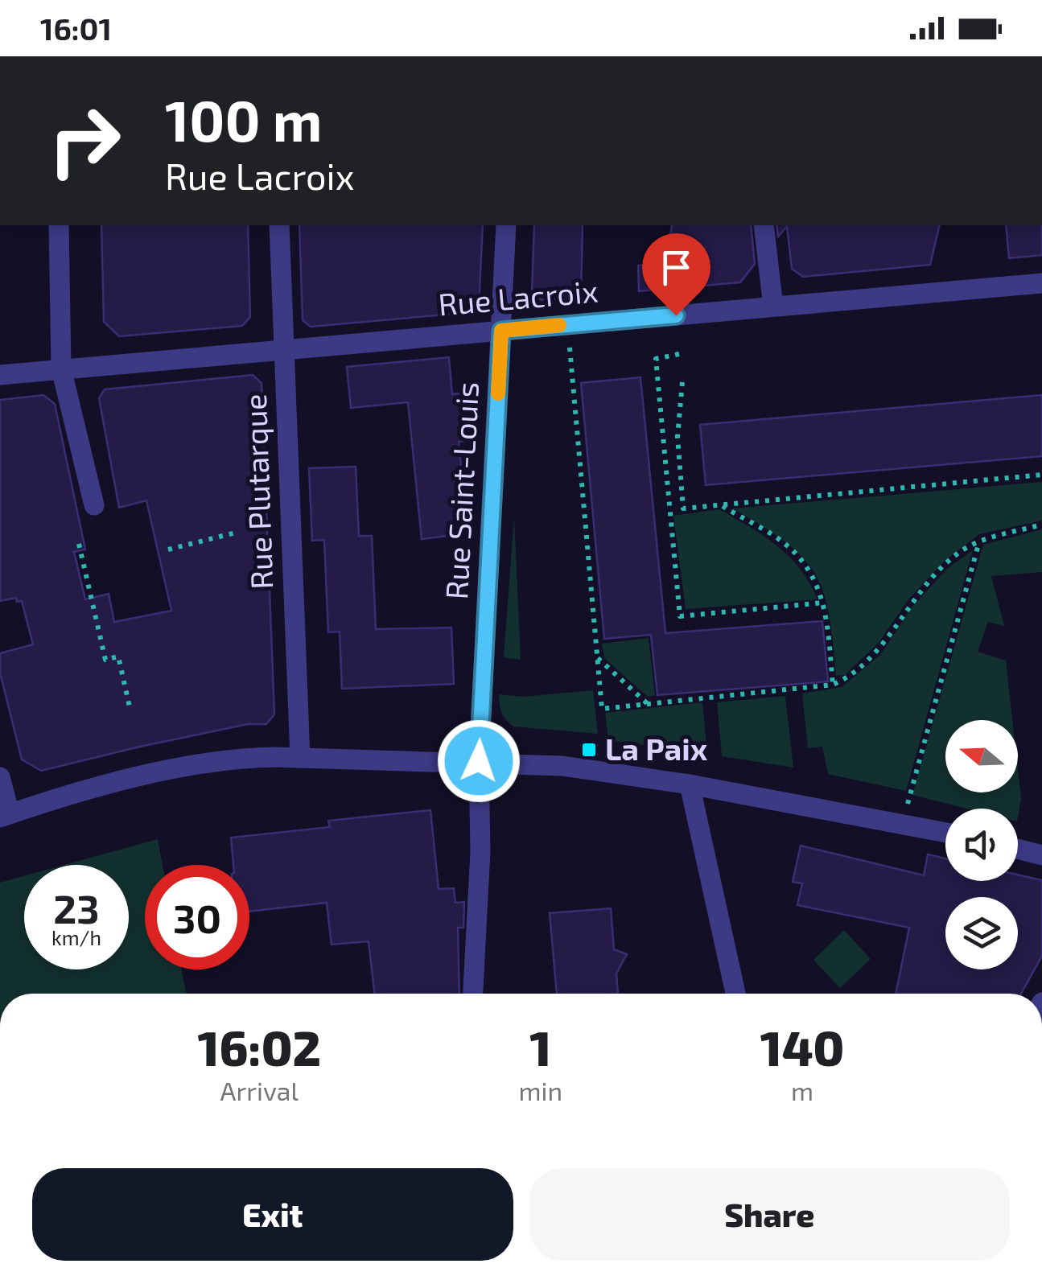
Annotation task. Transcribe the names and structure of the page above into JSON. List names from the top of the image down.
{
  "streets": {
    "street": ["Rue Lacroix", "Rue Saint-Louis", "Rue Plutarque"]
  },
  "crossings": [
    ["Rue Lacroix", "Rue Saint-Louis"],
    ["Rue Lacroix", "Rue Plutarque"]
  ],
  "places": {
    "transit": ["La Paix"]
  },
  "north": "left",
  "page": {
    "status": "16:01",
    "turn": ["100 m", "Rue Lacroix"],
    "speed": "23 km/h",
    "limit": "30",
    "eta": [
      "16:02",
      "Arrival",
      "1",
      "min",
      "140",
      "m"
    ],
    "buttons": ["Exit", "Share"]
  }
}
